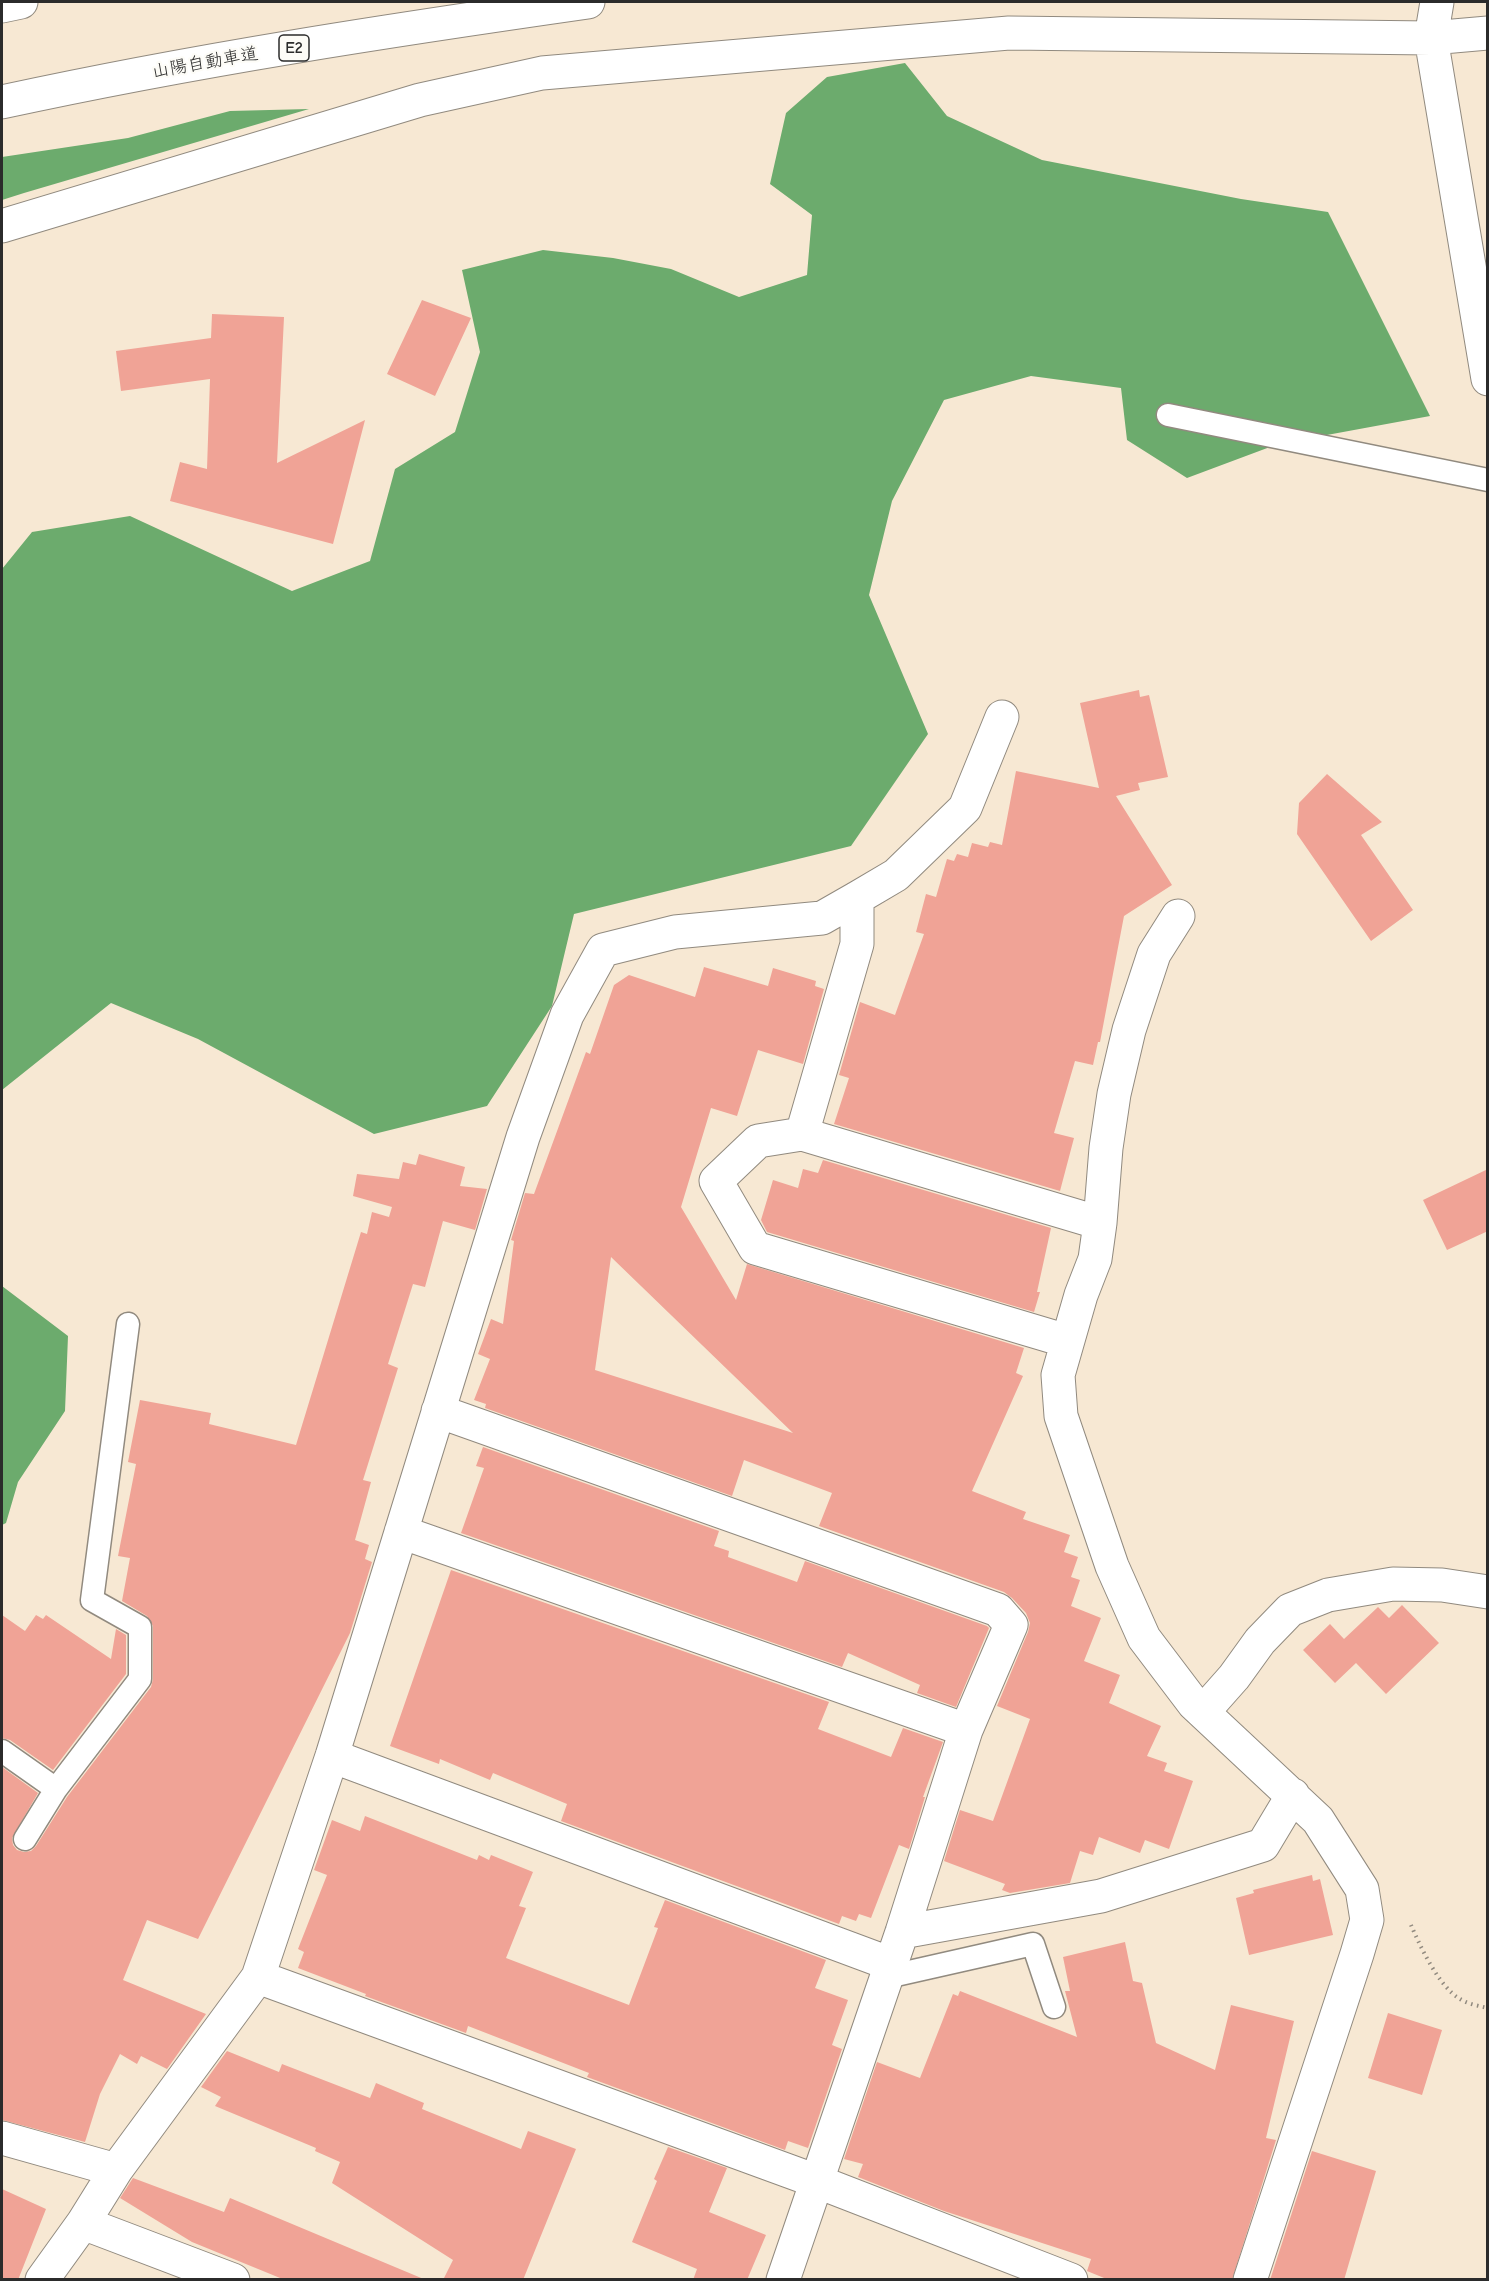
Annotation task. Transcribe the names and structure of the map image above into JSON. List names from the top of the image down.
{
  "streets": {
    "main road": ["E2", "山陽自動車道"]
  }
}
